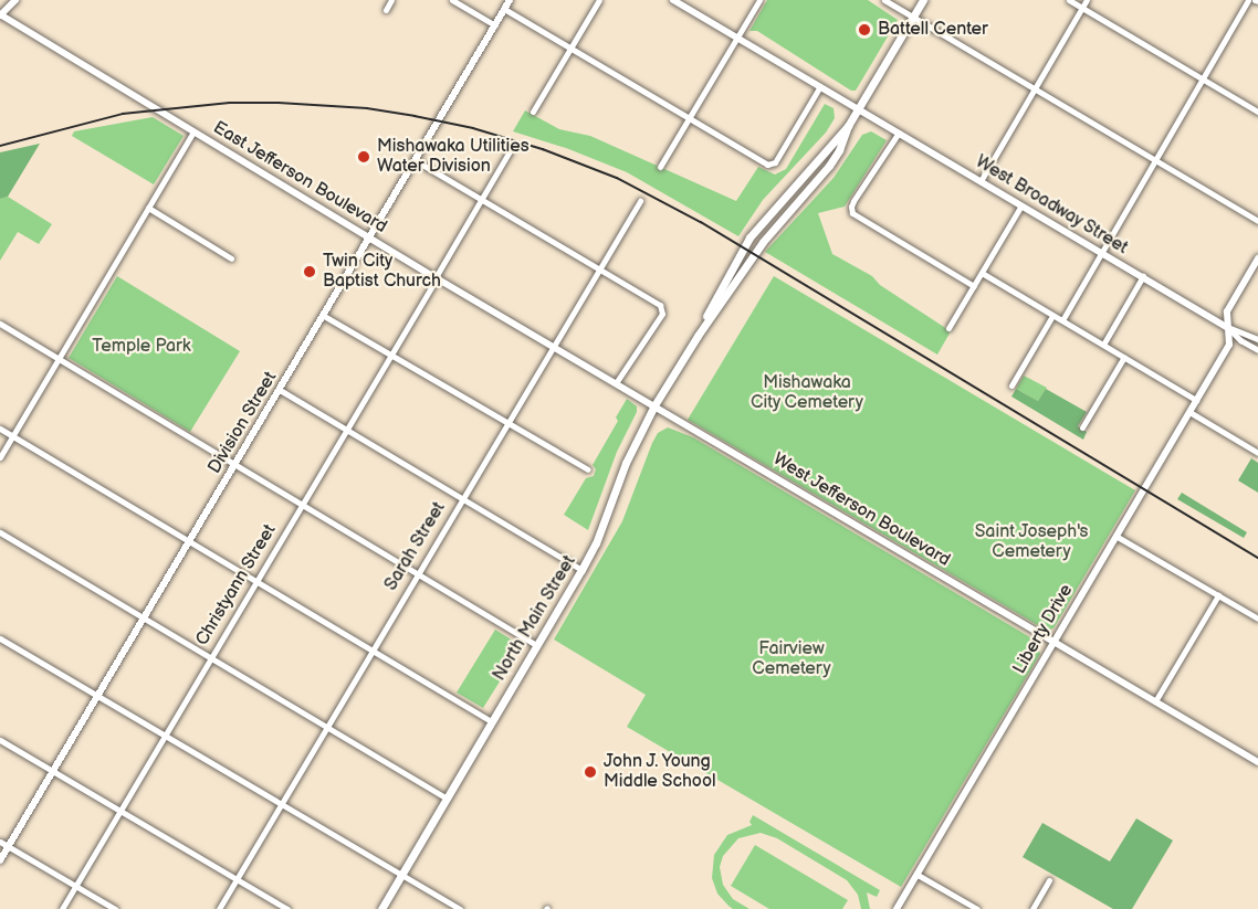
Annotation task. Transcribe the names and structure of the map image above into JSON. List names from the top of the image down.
{
  "streets": {
    "main road": ["North Main Street"],
    "street": [
      "East Jefferson Boulevard",
      "West Broadway Street",
      "Division Street",
      "West Jefferson Boulevard",
      "Sarah Street",
      "Christyann Street",
      "Liberty Drive"
    ]
  },
  "crossings": [
    ["East Jefferson Boulevard", "Division Street"],
    ["East Jefferson Boulevard", "West Jefferson Boulevard"],
    ["East Jefferson Boulevard", "Sarah Street"],
    ["East Jefferson Boulevard", "Christyann Street"],
    ["East Jefferson Boulevard", "North Main Street"],
    ["West Broadway Street", "North Main Street"],
    ["West Broadway Street", "Liberty Drive"],
    ["West Jefferson Boulevard", "North Main Street"],
    ["West Jefferson Boulevard", "Liberty Drive"]
  ],
  "parks": [
    "Temple Park",
    "Mishawaka City Cemetery",
    "Saint Joseph's Cemetery",
    "Fairview Cemetery"
  ],
  "places": [
    "Battell Center",
    "Mishawaka Utilities Water Division",
    "Twin City Baptist Church",
    "John J. Young Middle School"
  ]
}
